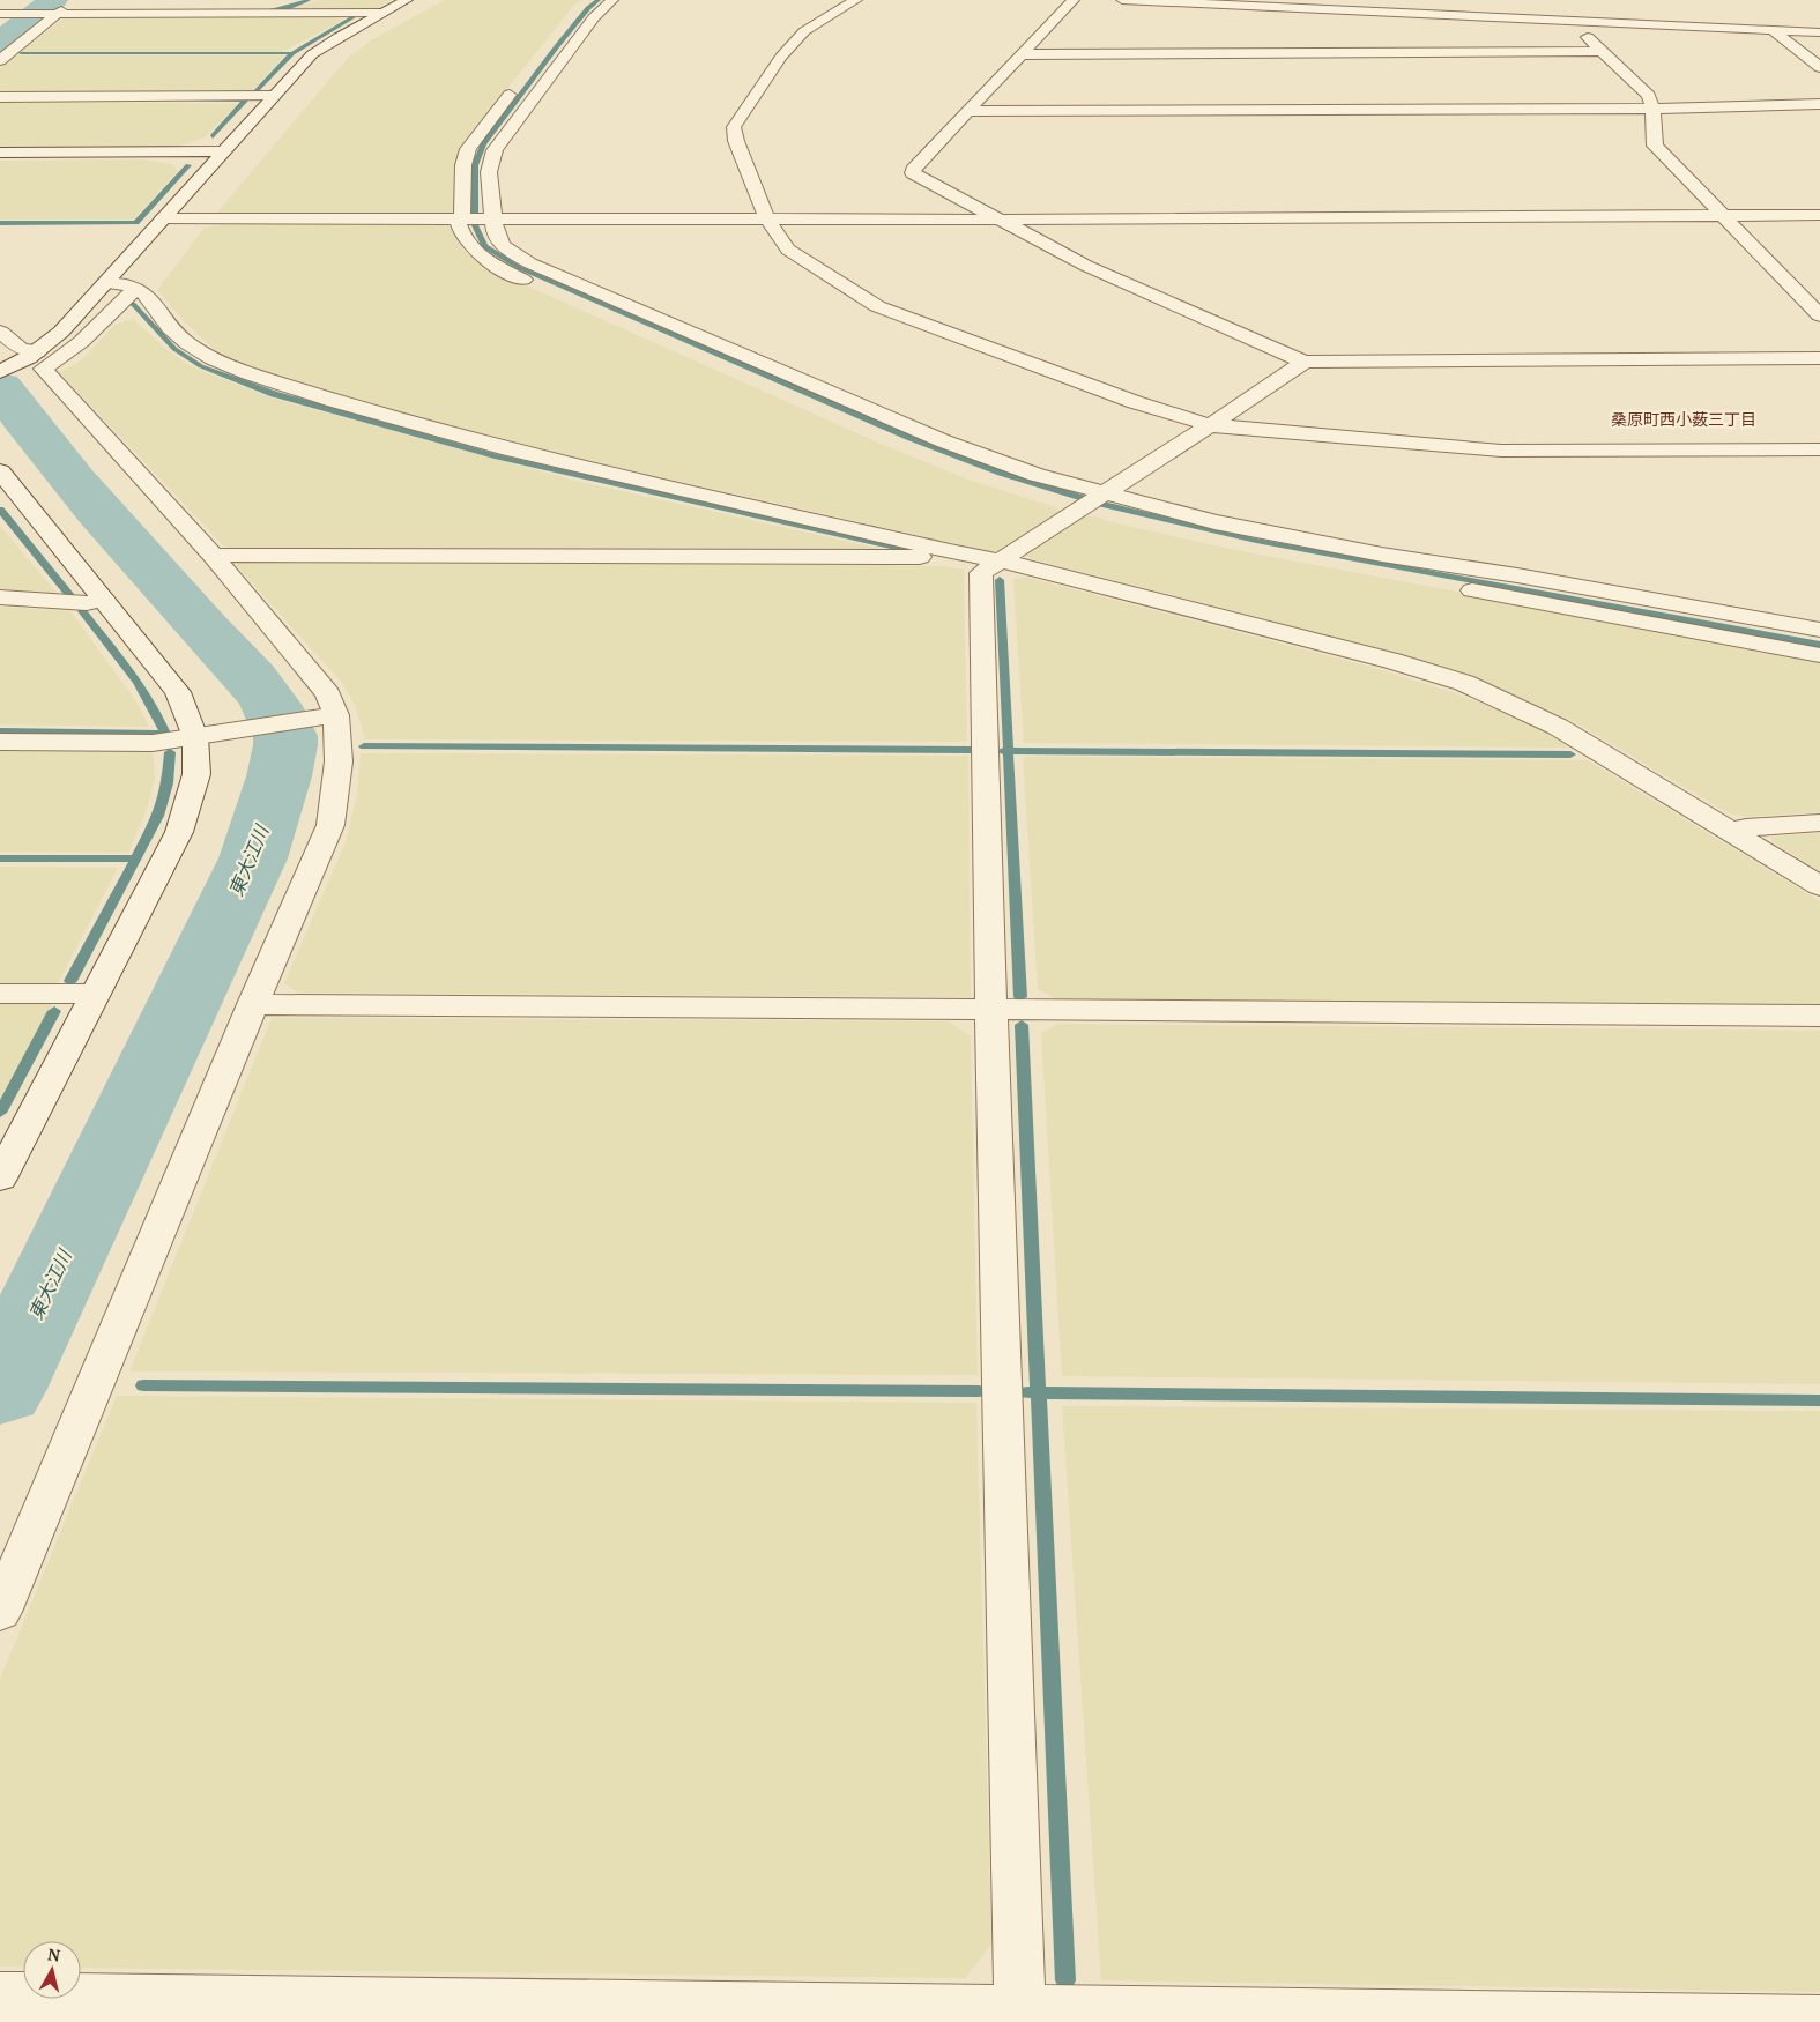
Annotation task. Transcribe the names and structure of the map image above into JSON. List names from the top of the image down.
{
  "districts": ["桑原町西小薮三丁目"],
  "water": ["東大江川"],
  "north": "top"
}
